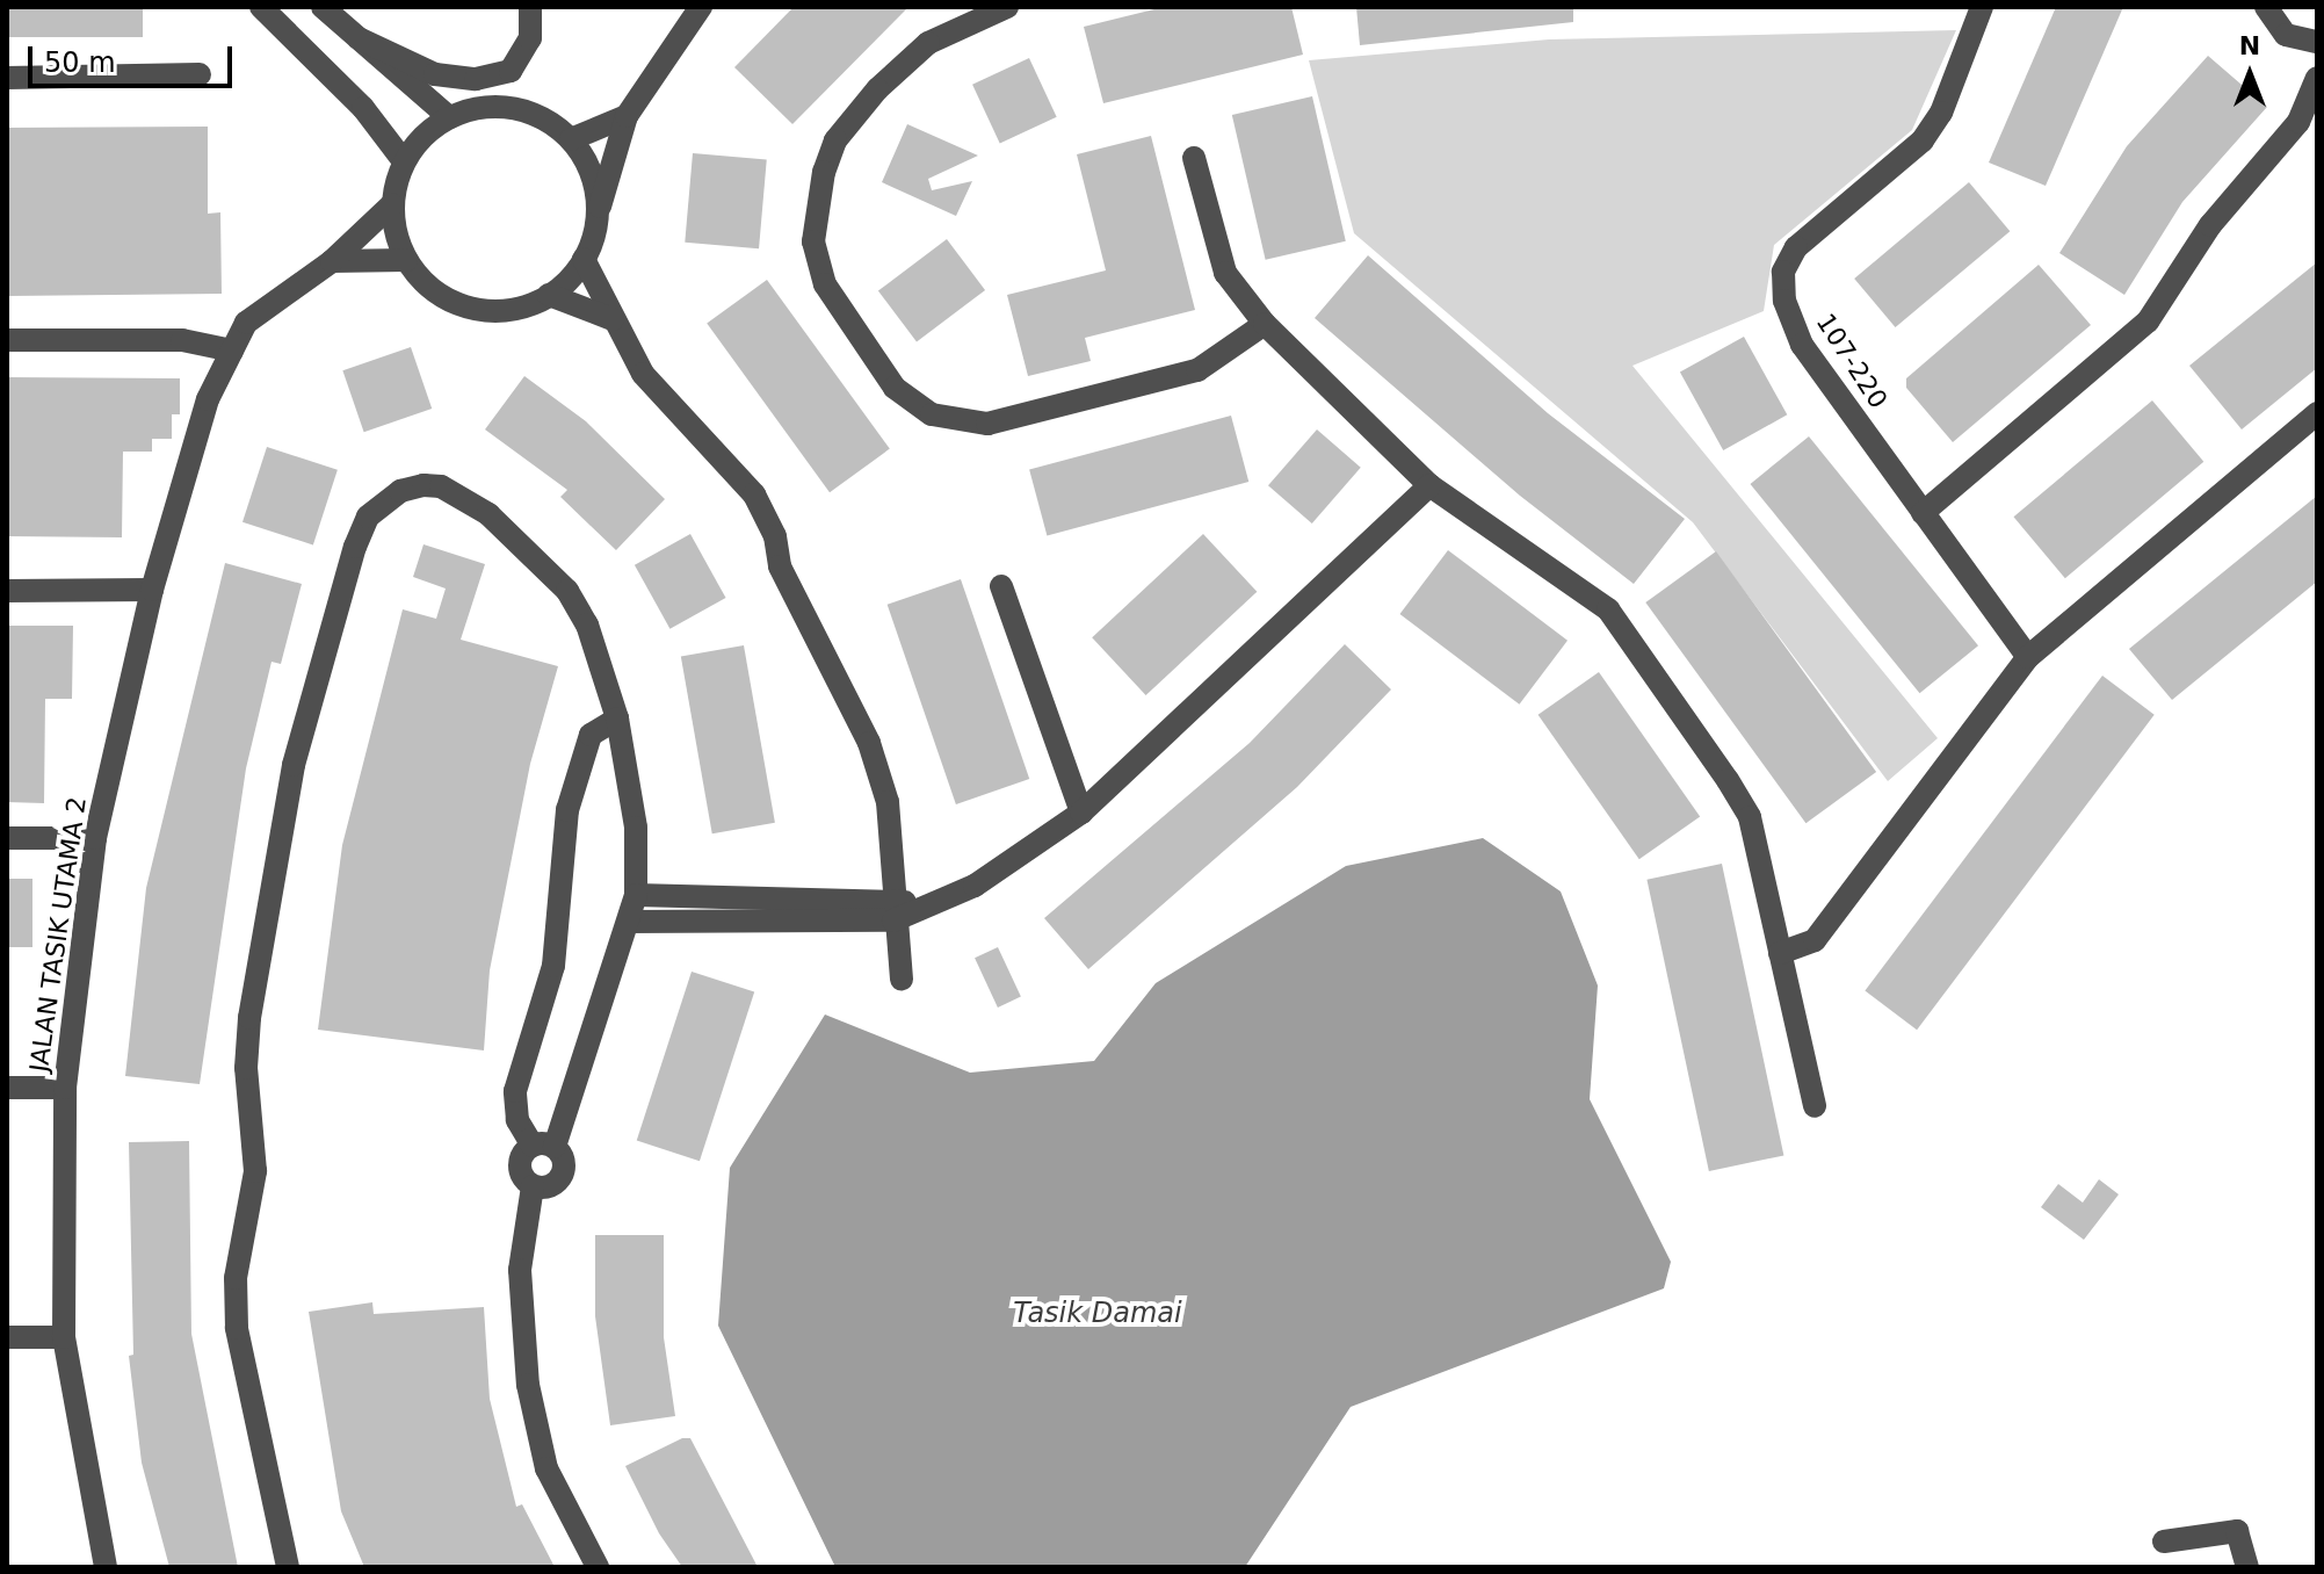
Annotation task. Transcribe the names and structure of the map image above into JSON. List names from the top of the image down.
{
  "streets": {
    "street": ["107-220", "JALAN TASIK UTAMA 2"]
  },
  "water": ["Tasik Damai"],
  "scale_bar": "50 m",
  "north": "top"
}
